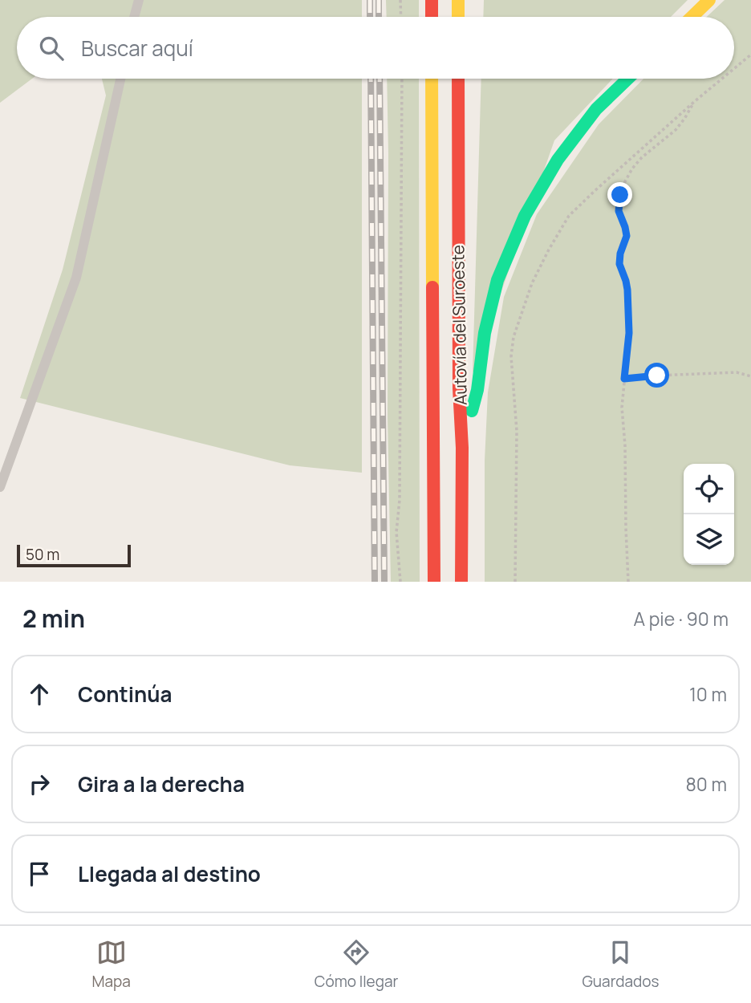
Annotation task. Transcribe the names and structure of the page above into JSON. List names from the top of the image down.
{
  "streets": {
    "highway": ["Autovía del Suroeste"]
  },
  "scale_bar": "50 m",
  "page": {
    "search": "Buscar aquí",
    "scale": "50 m",
    "heading": ["2 min", "A pie · 90 m"],
    "list": [
      ["Continúa", "10 m"],
      ["Gira a la derecha", "80 m"],
      "Llegada al destino"
    ],
    "nav": ["Mapa", "Cómo llegar", "Guardados"]
  }
}
